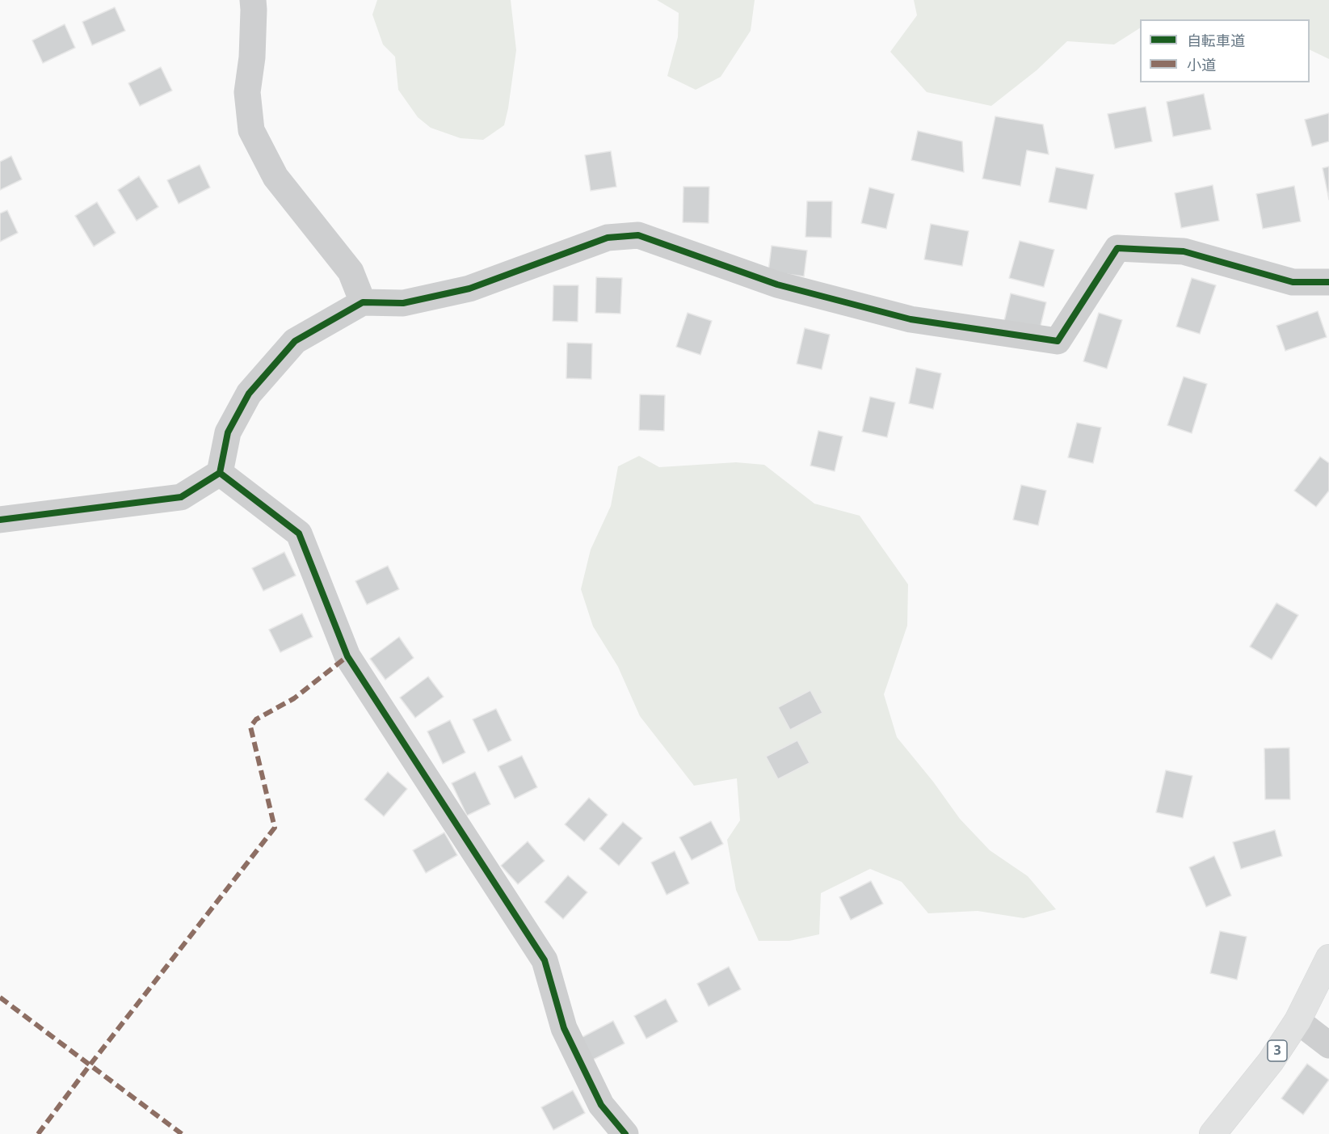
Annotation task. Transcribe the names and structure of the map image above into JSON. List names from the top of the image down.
{
  "streets": {
    "main road": ["3"]
  },
  "legend": ["自転車道", "小道"]
}
